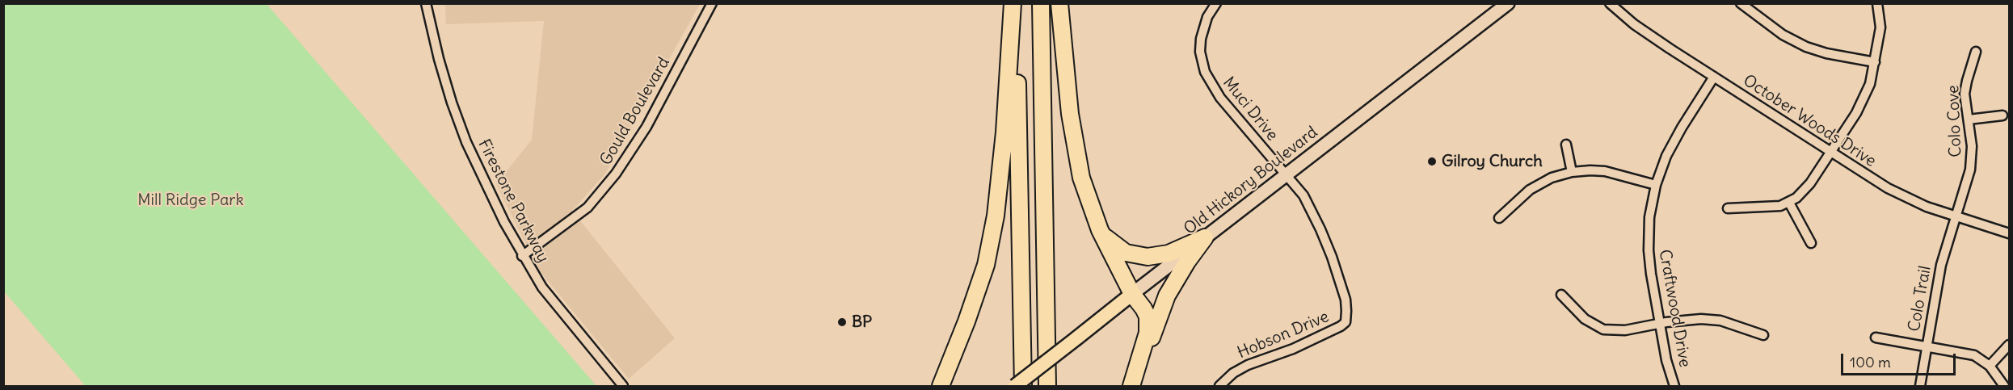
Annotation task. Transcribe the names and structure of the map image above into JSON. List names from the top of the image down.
{
  "streets": {
    "main road": ["Old Hickory Boulevard"],
    "street": [
      "Muci Drive",
      "Gould Boulevard",
      "October Woods Drive",
      "Colo Cove",
      "Firestone Parkway",
      "Colo Trail",
      "Craftwood Drive",
      "Hobson Drive"
    ]
  },
  "crossings": [
    ["Muci Drive", "Old Hickory Boulevard"],
    ["Muci Drive", "Hobson Drive"],
    ["Gould Boulevard", "Firestone Parkway"],
    ["October Woods Drive", "Colo Cove"],
    ["October Woods Drive", "Colo Trail"],
    ["October Woods Drive", "Craftwood Drive"],
    ["Colo Cove", "Colo Trail"],
    ["Old Hickory Boulevard", "Hobson Drive"]
  ],
  "parks": ["Mill Ridge Park"],
  "places": ["Gilroy Church", "BP"],
  "scale_bar": "100 m"
}
